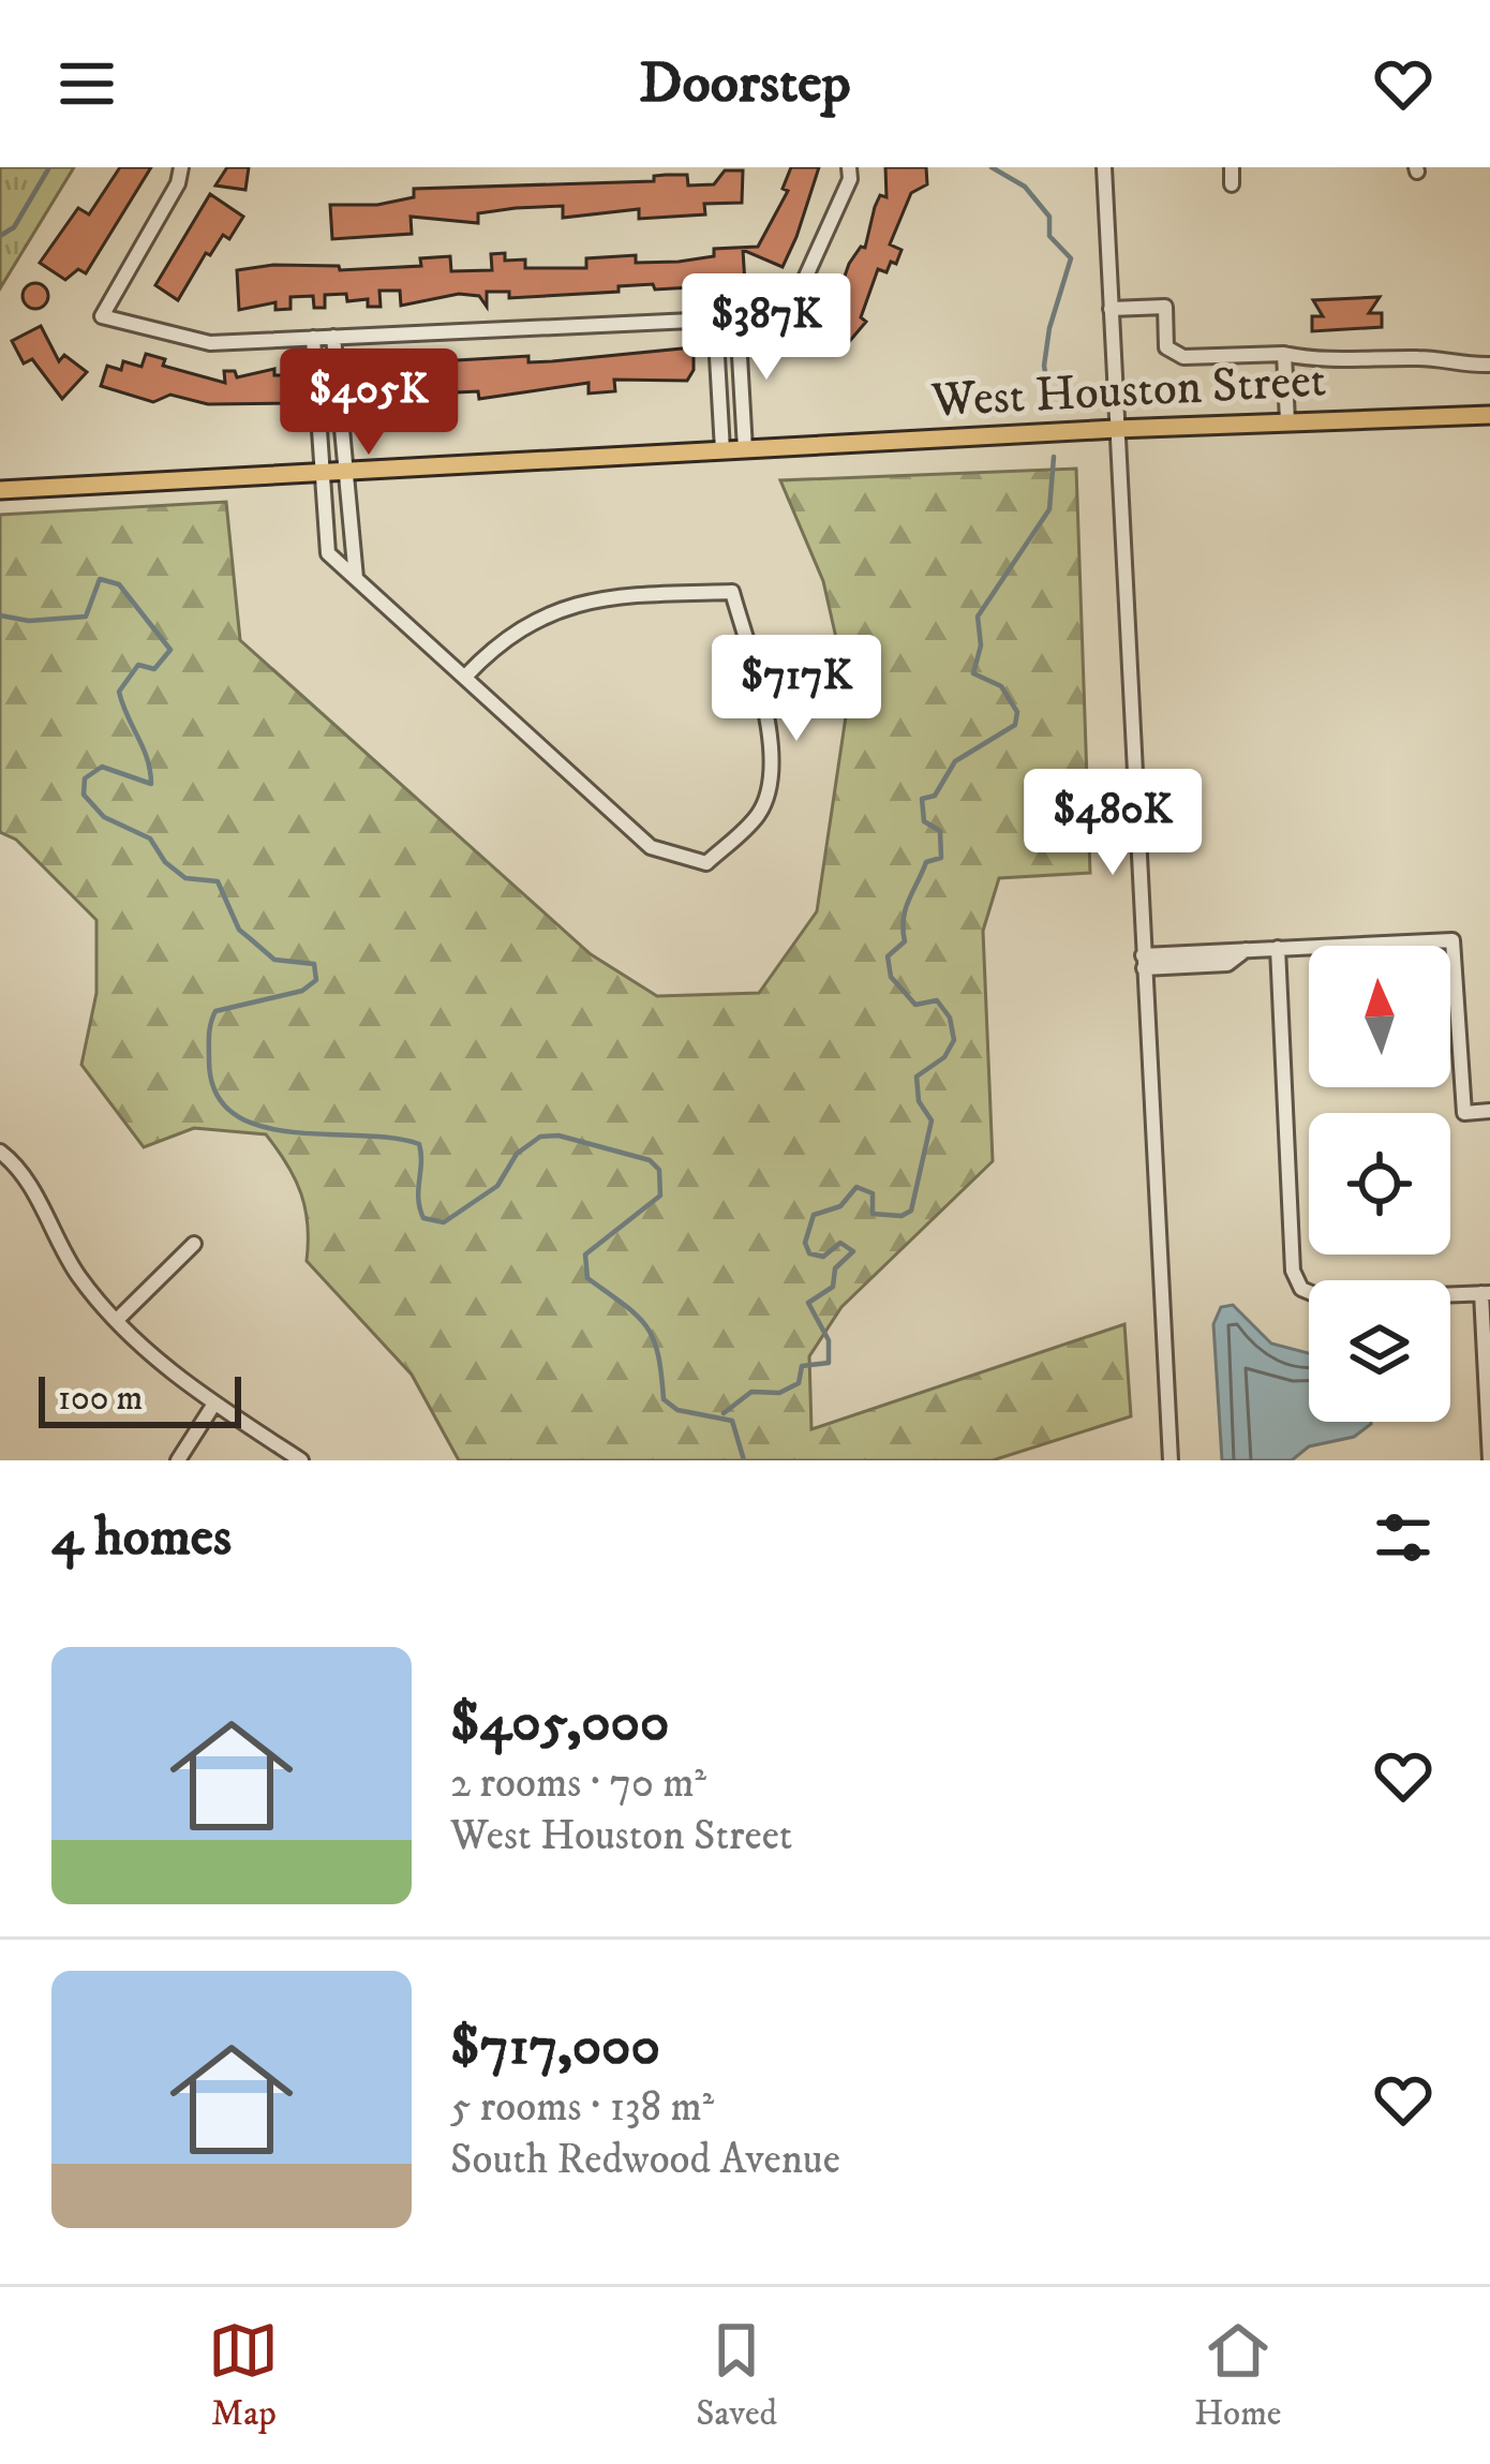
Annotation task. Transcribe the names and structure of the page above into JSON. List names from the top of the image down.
{
  "streets": {
    "main road": ["West Houston Street"]
  },
  "scale_bar": "100 m",
  "north": "top",
  "page": {
    "header": "Doorstep",
    "price": [
      "$387K",
      "$405K",
      "$717K",
      "$480K"
    ],
    "scale": "100 m",
    "heading": "4 homes",
    "list": [
      {
        "name": "$405,000",
        "note": "2 rooms · 70 m² · West Houston Street"
      },
      {
        "name": "$717,000",
        "note": "5 rooms · 138 m² · South Redwood Avenue"
      }
    ],
    "tabs": ["Map", "Saved", "Home"]
  }
}
